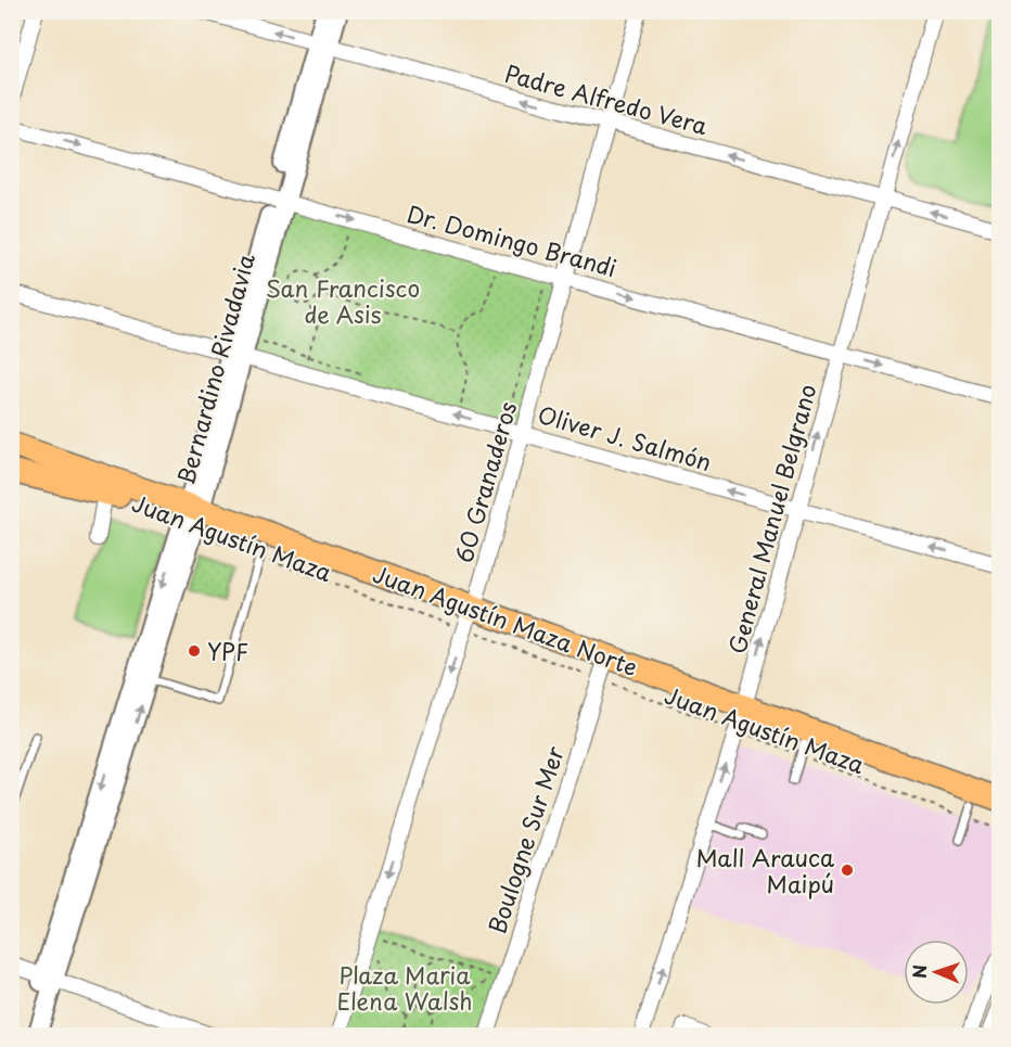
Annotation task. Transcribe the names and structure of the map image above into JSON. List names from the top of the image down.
{
  "streets": {
    "main road": ["Juan Agustín Maza", "Juan Agustín Maza Norte"],
    "street": [
      "Padre Alfredo Vera",
      "Dr. Domingo Brandi",
      "Bernardino Rivadavia",
      "Oliver J. Salmón",
      "60 Granaderos",
      "General Manuel Belgrano",
      "Boulogne Sur Mer"
    ]
  },
  "crossings": [
    ["Padre Alfredo Vera", "Bernardino Rivadavia"],
    ["Padre Alfredo Vera", "60 Granaderos"],
    ["Padre Alfredo Vera", "General Manuel Belgrano"],
    ["Dr. Domingo Brandi", "Bernardino Rivadavia"],
    ["Dr. Domingo Brandi", "60 Granaderos"],
    ["Dr. Domingo Brandi", "General Manuel Belgrano"],
    ["Bernardino Rivadavia", "Oliver J. Salmón"],
    ["Bernardino Rivadavia", "Juan Agustín Maza"],
    ["Bernardino Rivadavia", "Juan Agustín Maza Norte"],
    ["Oliver J. Salmón", "60 Granaderos"],
    ["Oliver J. Salmón", "General Manuel Belgrano"],
    ["60 Granaderos", "Juan Agustín Maza"],
    ["60 Granaderos", "Juan Agustín Maza Norte"],
    ["General Manuel Belgrano", "Juan Agustín Maza"],
    ["General Manuel Belgrano", "Juan Agustín Maza Norte"],
    ["Juan Agustín Maza", "Juan Agustín Maza Norte"],
    ["Juan Agustín Maza Norte", "Boulogne Sur Mer"]
  ],
  "one_way": [
    "Padre Alfredo Vera",
    "Dr. Domingo Brandi",
    "Oliver J. Salmón",
    "60 Granaderos",
    "General Manuel Belgrano"
  ],
  "parks": ["San Francisco de Asis", "Plaza Maria Elena Walsh"],
  "places": ["YPF", "Mall Arauca Maipú"],
  "north": "left"
}
